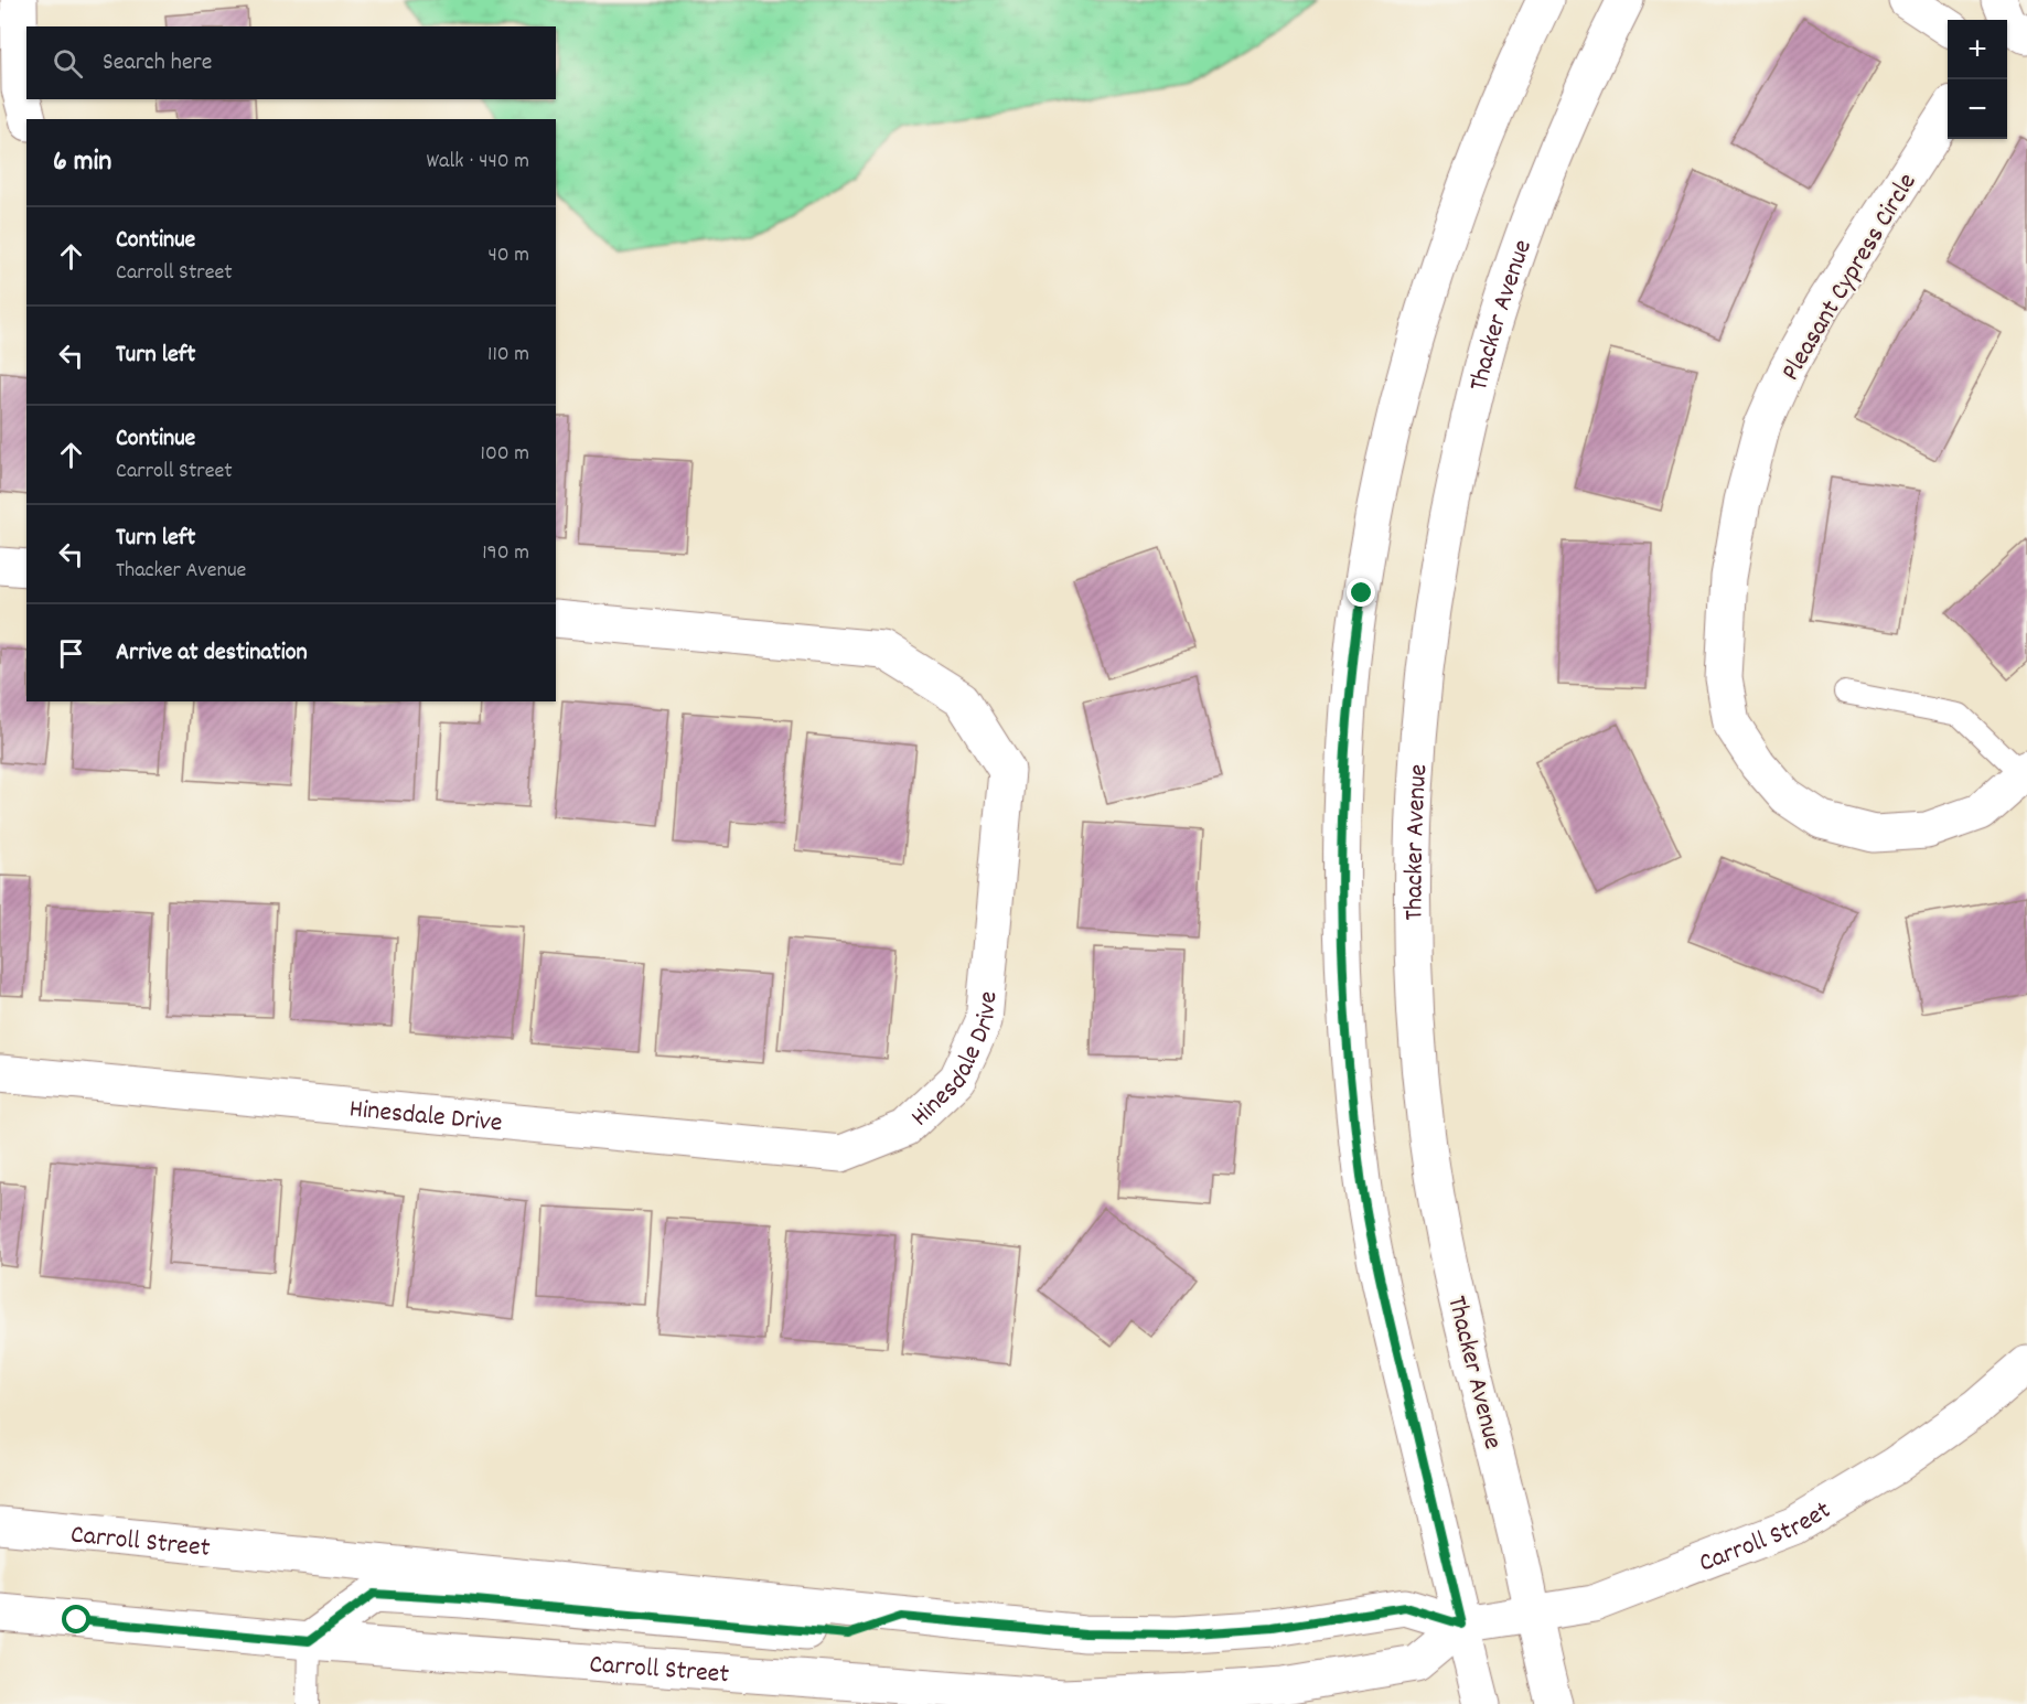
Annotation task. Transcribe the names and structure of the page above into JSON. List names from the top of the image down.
{
  "streets": {
    "street": [
      "Pleasant Cypress Circle",
      "Thacker Avenue",
      "Hinesdale Drive",
      "Carroll Street"
    ]
  },
  "crossings": [
    ["Thacker Avenue", "Carroll Street"]
  ],
  "page": {
    "map_buttons": ["+", "−"],
    "search": "Search here",
    "heading": ["6 min", "Walk · 440 m"],
    "list": [
      ["Continue", "Carroll Street", "40 m"],
      ["Turn left", "110 m"],
      ["Continue", "Carroll Street", "100 m"],
      ["Turn left", "Thacker Avenue", "190 m"],
      "Arrive at destination"
    ]
  }
}
